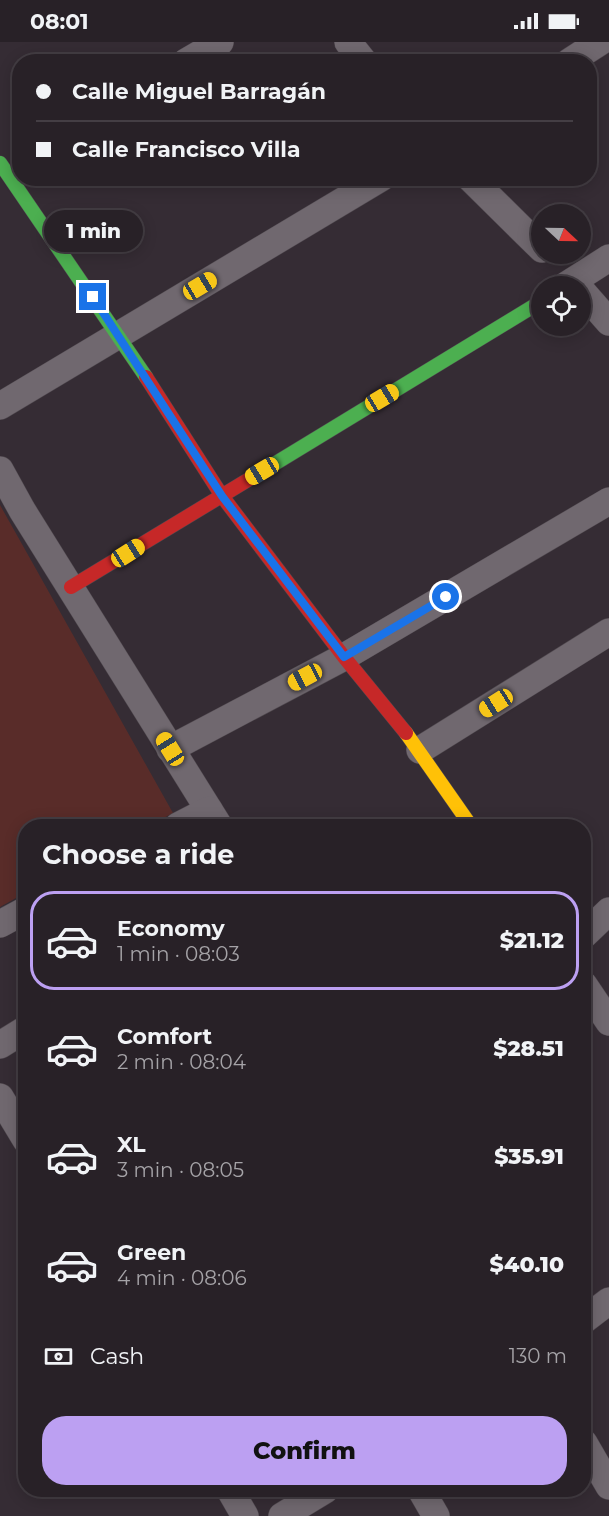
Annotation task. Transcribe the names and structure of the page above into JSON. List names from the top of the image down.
{
  "north": "right",
  "page": {
    "status": "08:01",
    "banner": ["Calle Miguel Barragán", "Calle Francisco Villa"],
    "bubble": "1 min",
    "heading": "Choose a ride",
    "list": [
      {
        "name": "Economy",
        "note": "1 min · 08:03",
        "value": "$21.12"
      },
      {
        "name": "Comfort",
        "note": "2 min · 08:04",
        "value": "$28.51"
      },
      {
        "name": "XL",
        "note": "3 min · 08:05",
        "value": "$35.91"
      },
      {
        "name": "Green",
        "note": "4 min · 08:06",
        "value": "$40.10"
      }
    ],
    "pay": ["Cash", "130 m"],
    "buttons": "Confirm"
  }
}
